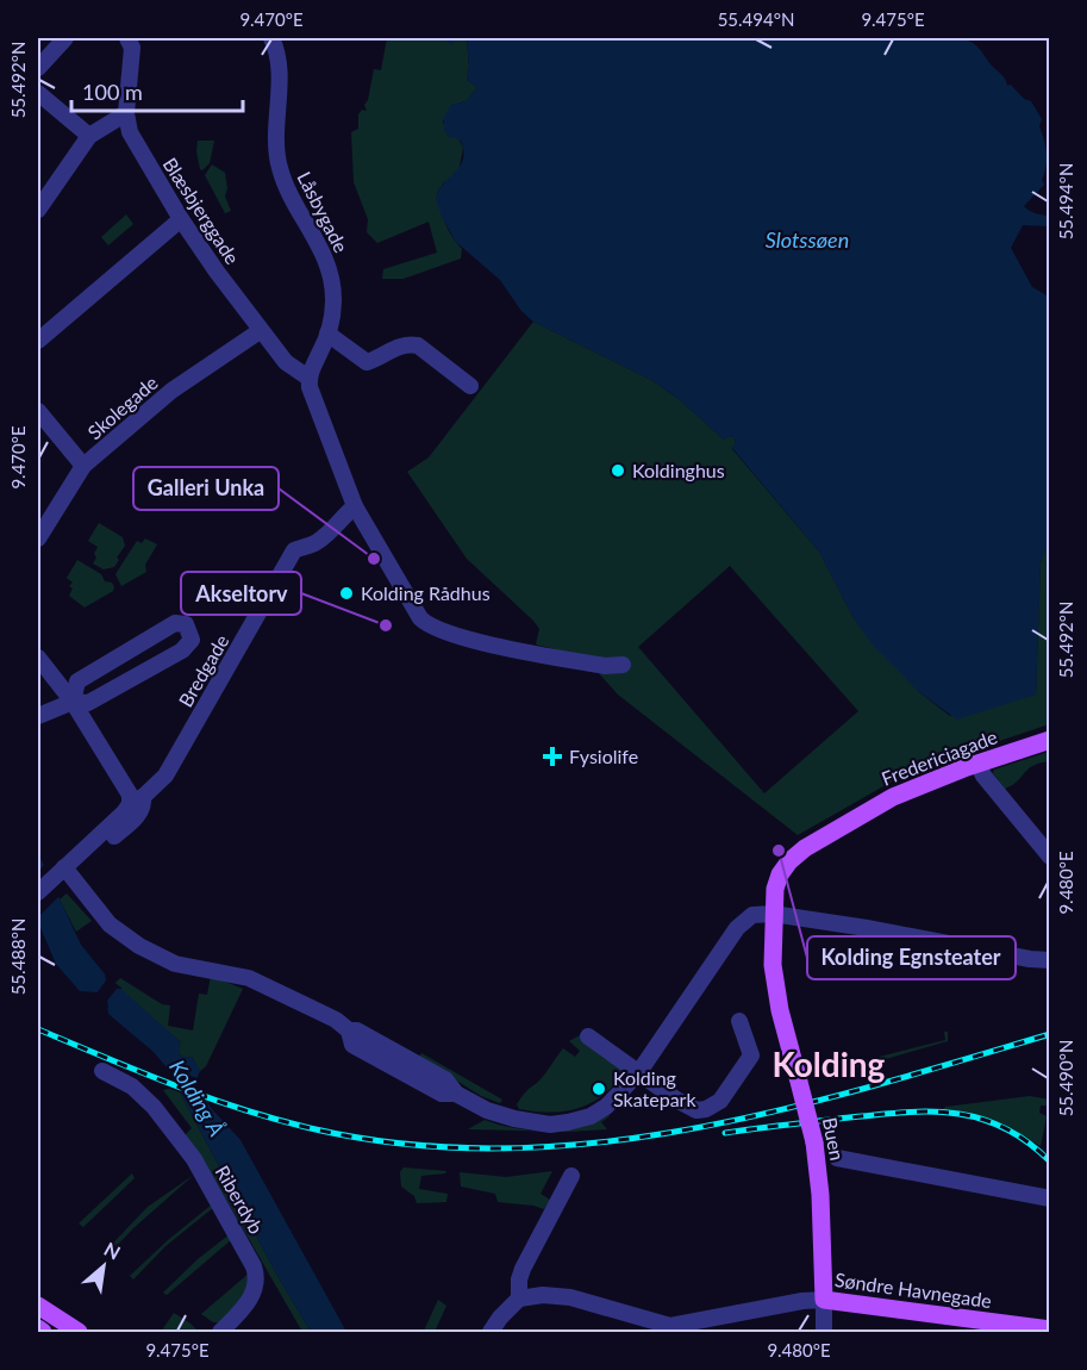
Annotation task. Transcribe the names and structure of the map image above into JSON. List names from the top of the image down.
{
  "streets": {
    "main road": ["Fredericiagade", "Buen", "Søndre Havnegade"],
    "street": [
      "Blæsbjerggade",
      "Låsbygade",
      "Skolegade",
      "Bredgade",
      "Riberdyb"
    ]
  },
  "crossings": [
    ["Blæsbjerggade", "Skolegade"],
    ["Fredericiagade", "Buen"],
    ["Buen", "Søndre Havnegade"]
  ],
  "districts": ["Kolding"],
  "water": ["Slotssøen", "Kolding Å"],
  "places": {
    "other": [
      "Koldinghus",
      "Galleri Unka",
      "Kolding Rådhus",
      "Akseltorv",
      "Kolding Egnsteater",
      "Kolding Skatepark"
    ],
    "health": ["Fysiolife"]
  },
  "scale_bar": "100 m",
  "north": "top right",
  "coordinates": [
    "9.470°E",
    "55.494°N",
    "9.475°E",
    "55.492°N",
    "9.480°E",
    "55.488°N",
    "55.490°N"
  ]
}
